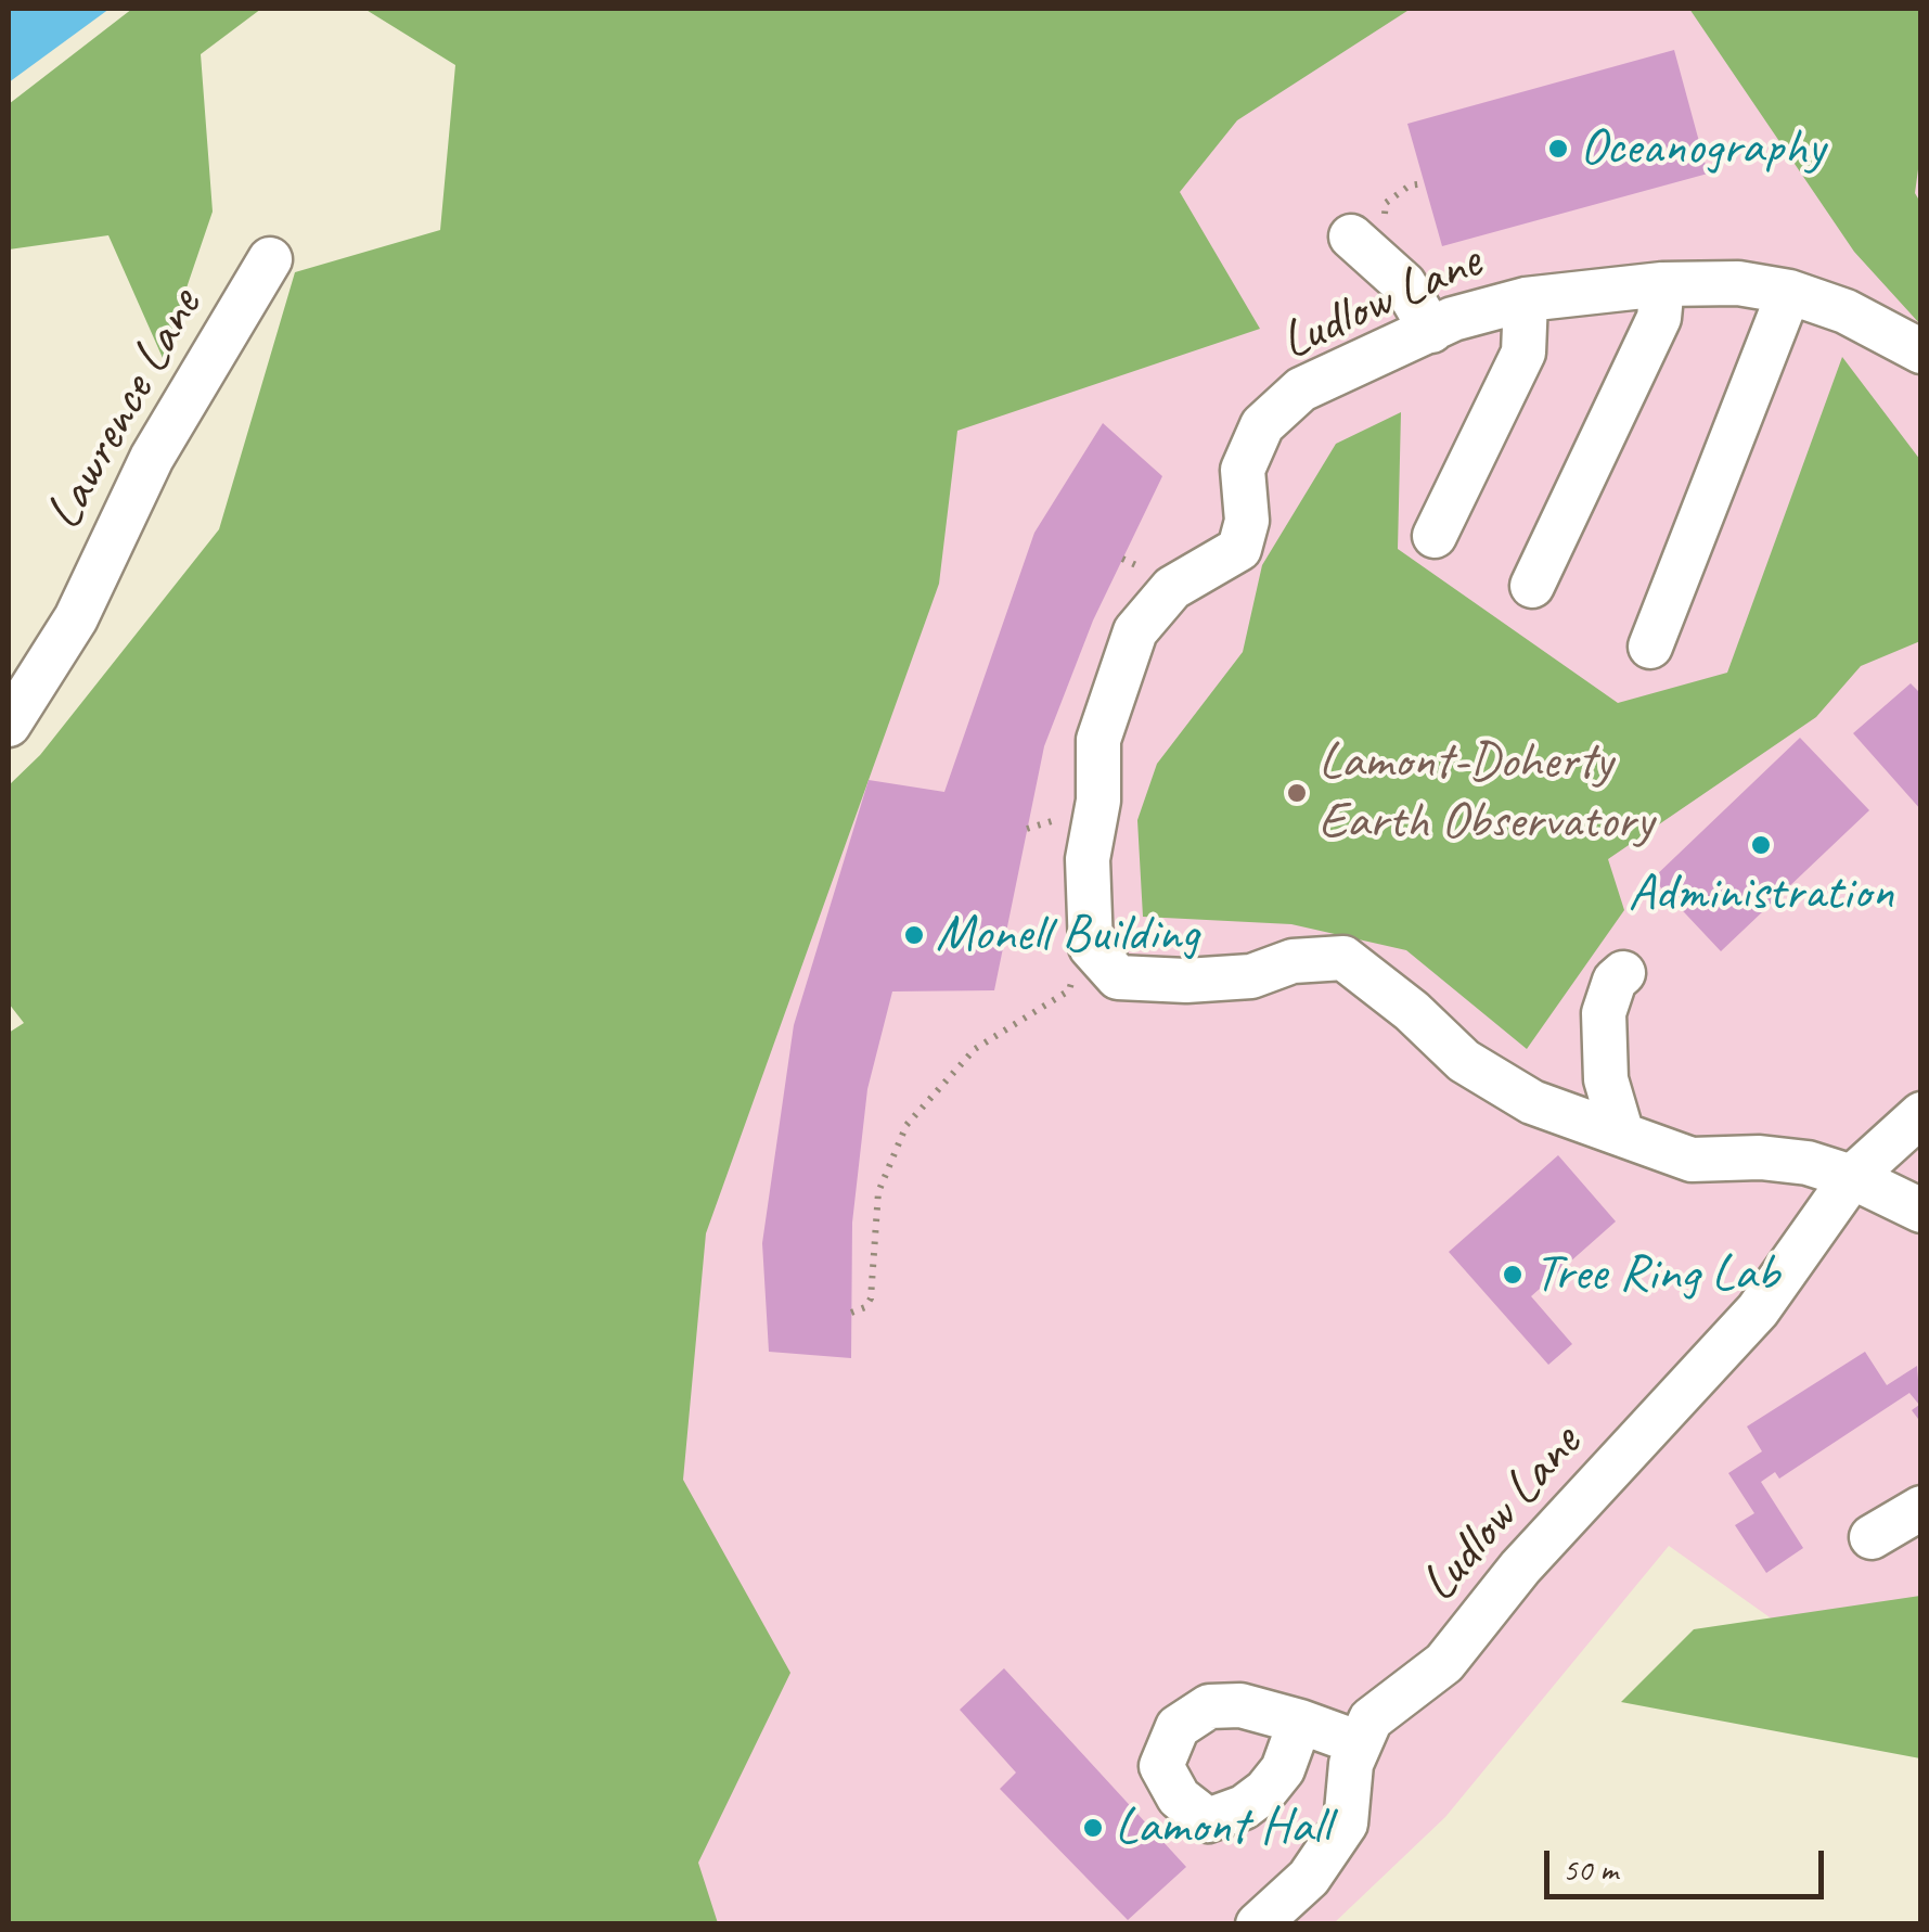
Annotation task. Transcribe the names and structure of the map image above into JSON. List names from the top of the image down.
{
  "streets": {
    "street": ["Ludlow Lane", "Lawrence Lane"]
  },
  "places": [
    "Oceanography",
    "Lamont-Doherty Earth Observatory",
    "Administration",
    "Monell Building",
    "Tree Ring Lab",
    "Lamont Hall"
  ],
  "scale_bar": "50 m"
}
